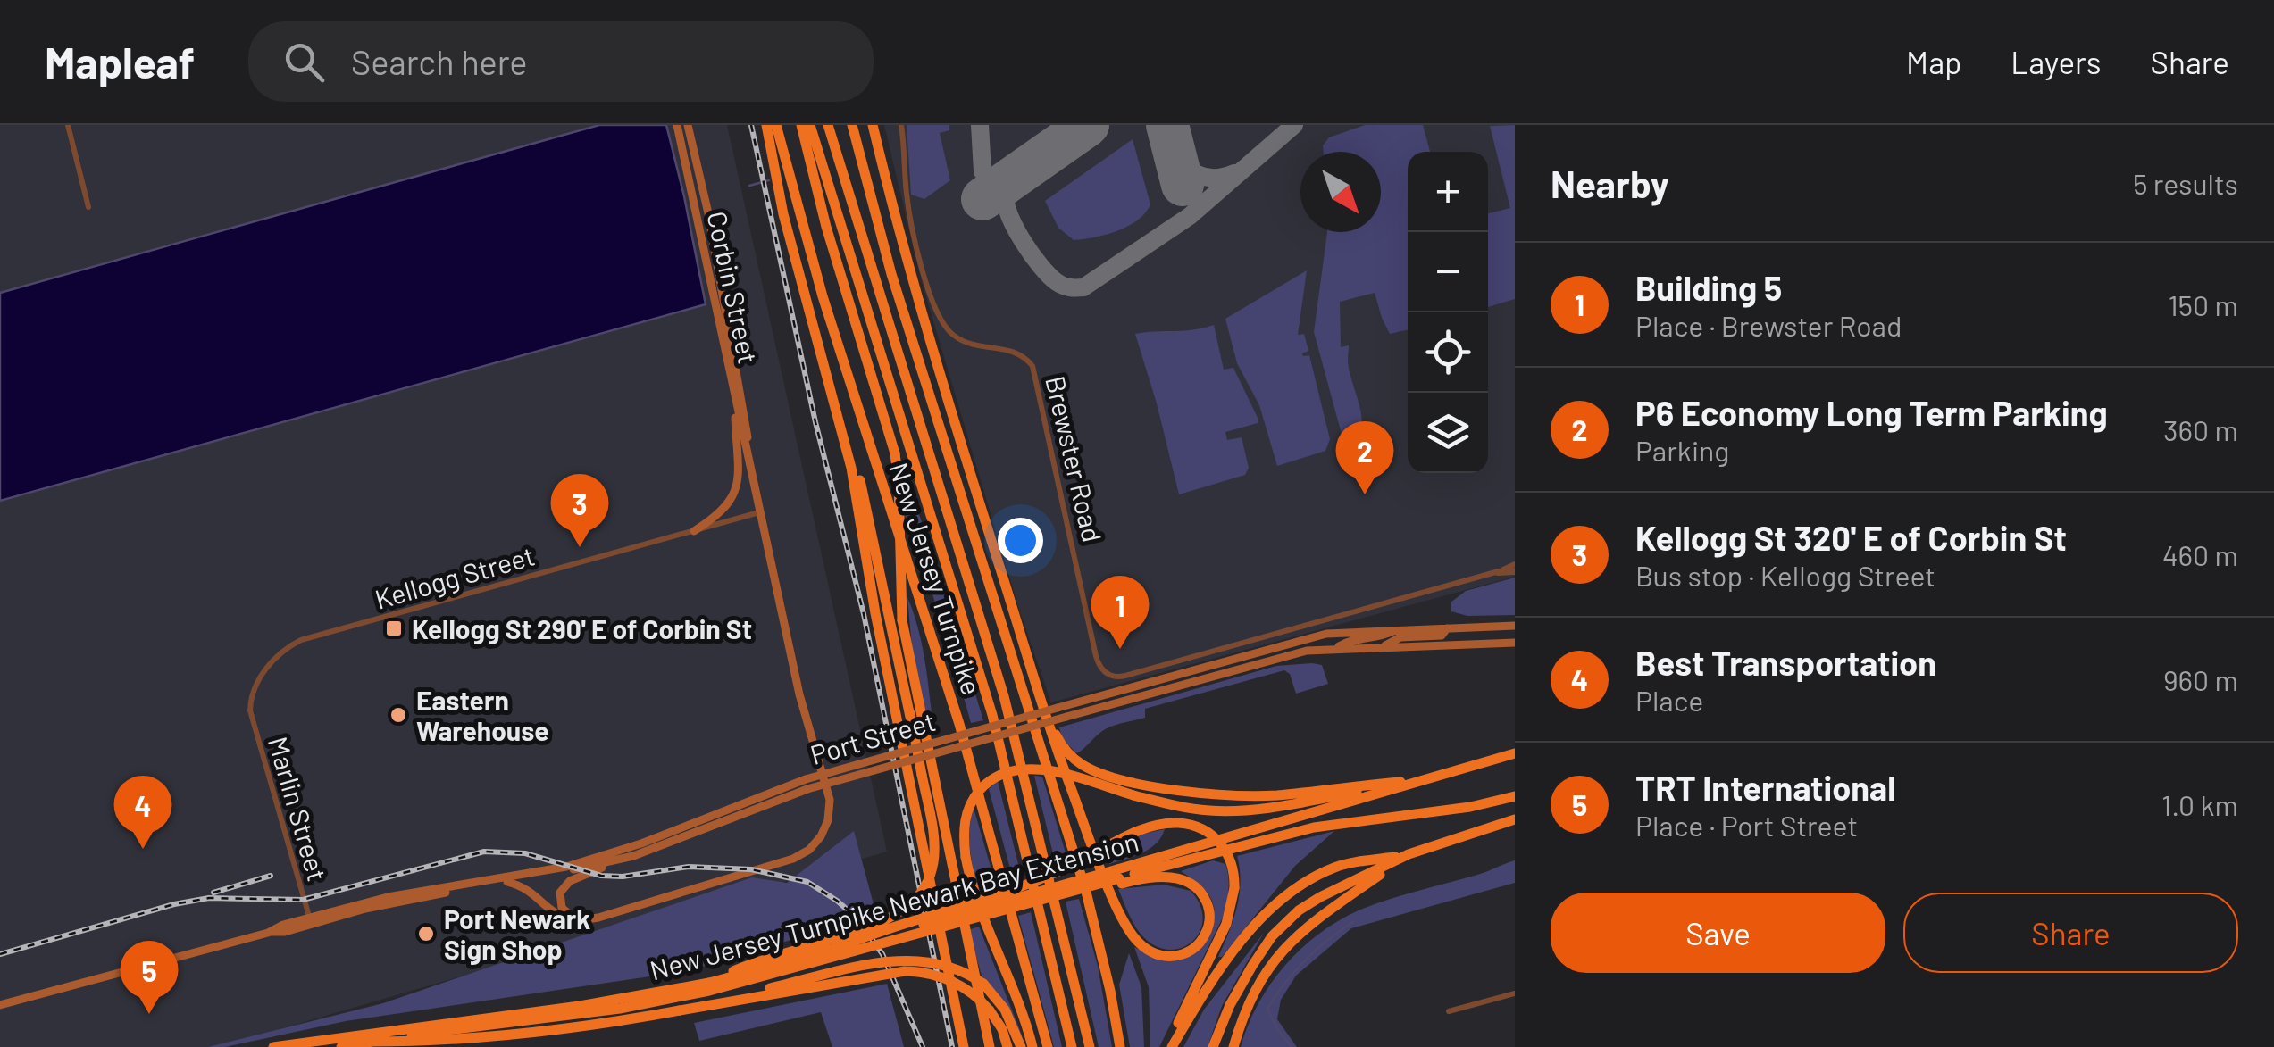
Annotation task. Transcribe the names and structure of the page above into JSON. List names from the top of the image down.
{
  "streets": {
    "highway": ["New Jersey Turnpike", "New Jersey Turnpike Newark Bay Extension"],
    "main road": ["Corbin Street", "Port Street"],
    "street": ["Brewster Road", "Kellogg Street", "Marlin Street"]
  },
  "crossings": [
    ["Corbin Street", "Kellogg Street"],
    ["Kellogg Street", "Marlin Street"]
  ],
  "places": {
    "transit": ["Kellogg St 290' E of Corbin St"],
    "other": ["Eastern Warehouse", "Port Newark Sign Shop"]
  },
  "north": "bottom right",
  "page": {
    "header": "Mapleaf",
    "search": "Search here",
    "nav": ["Map", "Layers", "Share"],
    "heading": ["Nearby", "5 results"],
    "map_buttons": ["+", "−"],
    "list": [
      {
        "mark": "1",
        "name": "Building 5",
        "note": "Place · Brewster Road",
        "value": "150 m"
      },
      {
        "mark": "2",
        "name": "P6 Economy Long Term Parking",
        "note": "Parking",
        "value": "360 m"
      },
      {
        "mark": "3",
        "name": "Kellogg St 320' E of Corbin St",
        "note": "Bus stop · Kellogg Street",
        "value": "460 m"
      },
      {
        "mark": "4",
        "name": "Best Transportation",
        "note": "Place",
        "value": "960 m"
      },
      {
        "mark": "5",
        "name": "TRT International",
        "note": "Place · Port Street",
        "value": "1.0 km"
      }
    ],
    "pins": [
      "2",
      "3",
      "1",
      "4",
      "5"
    ],
    "buttons": ["Save", "Share"]
  }
}
